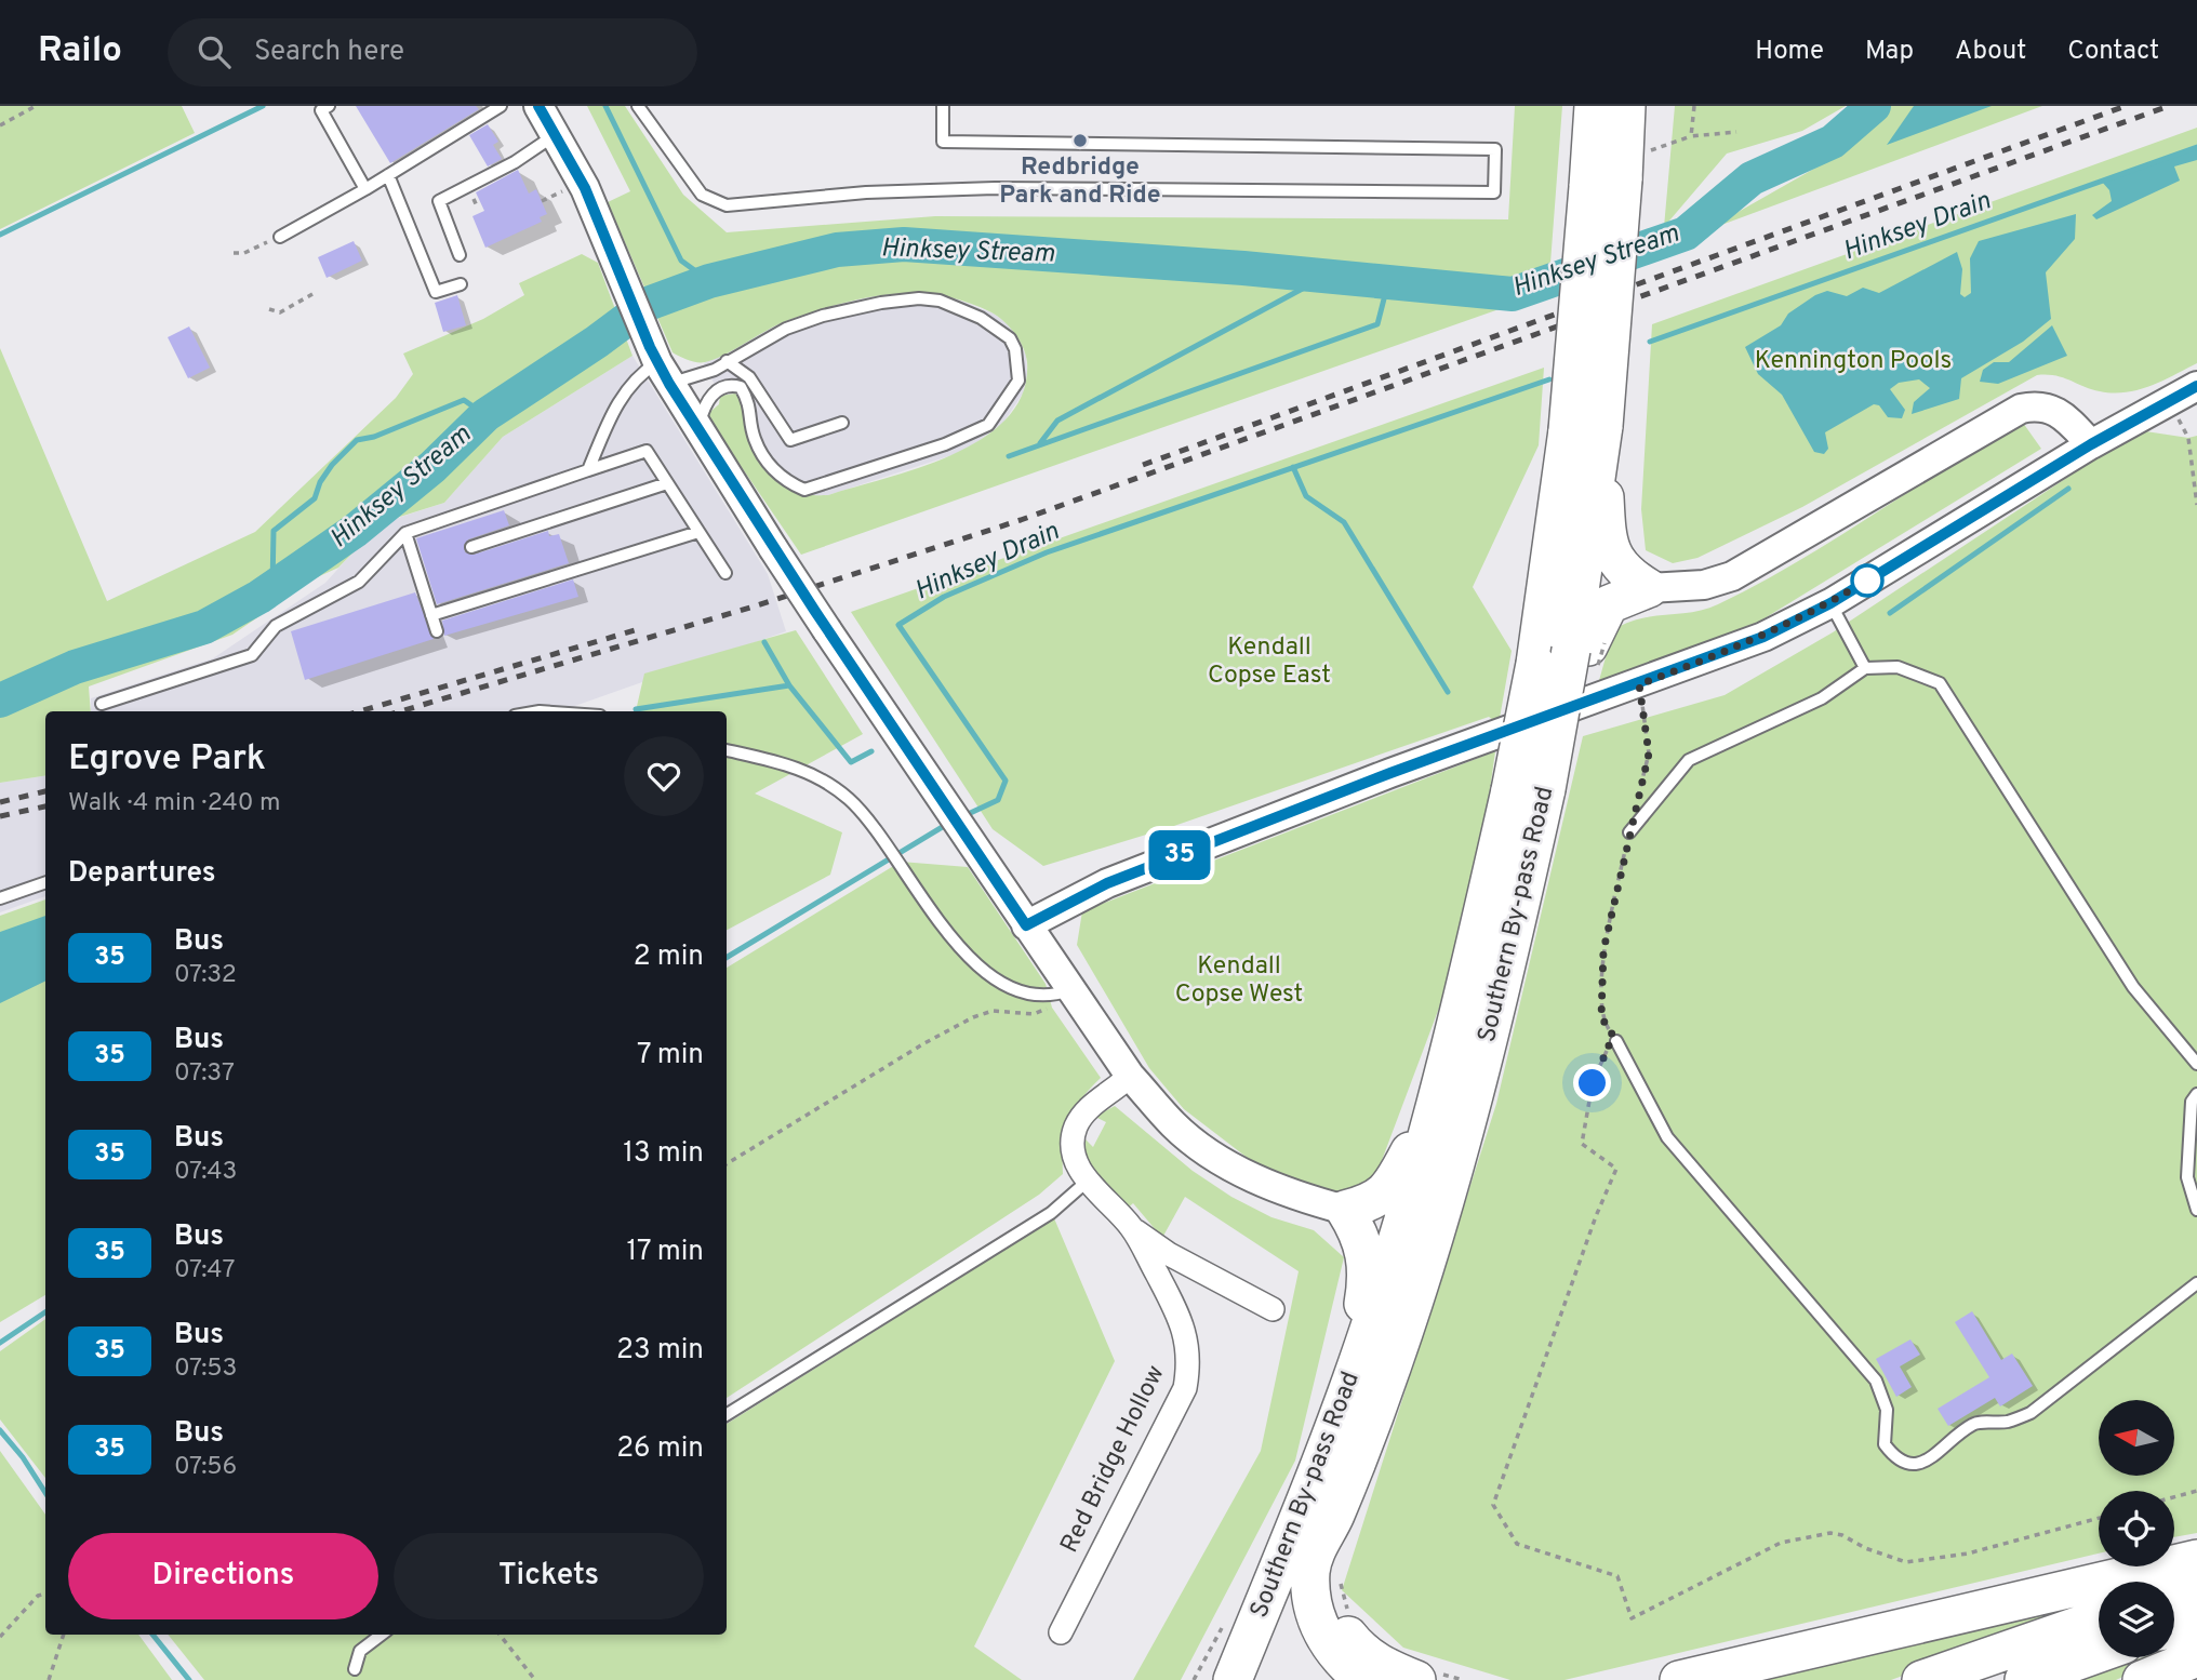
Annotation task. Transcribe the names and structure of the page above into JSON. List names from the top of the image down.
{
  "streets": {
    "highway": ["Southern By-pass Road"],
    "street": ["Red Bridge Hollow"]
  },
  "water": ["Hinksey Drain", "Hinksey Stream"],
  "parks": ["Kennington Pools", "Kendall Copse East", "Kendall Copse West"],
  "places": ["Redbridge Park and Ride"],
  "lines": ["bus line 35"],
  "north": "left",
  "page": {
    "header": "Railo",
    "search": "Search here",
    "nav": [
      "Home",
      "Map",
      "About",
      "Contact"
    ],
    "on_map": "35",
    "heading": [
      ["Egrove Park", "Walk · 4 min · 240 m"],
      "Departures"
    ],
    "list": [
      {
        "mark": "35",
        "name": "Bus",
        "note": "07:32",
        "value": "2 min"
      },
      {
        "mark": "35",
        "name": "Bus",
        "note": "07:37",
        "value": "7 min"
      },
      {
        "mark": "35",
        "name": "Bus",
        "note": "07:43",
        "value": "13 min"
      },
      {
        "mark": "35",
        "name": "Bus",
        "note": "07:47",
        "value": "17 min"
      },
      {
        "mark": "35",
        "name": "Bus",
        "note": "07:53",
        "value": "23 min"
      },
      {
        "mark": "35",
        "name": "Bus",
        "note": "07:56",
        "value": "26 min"
      }
    ],
    "buttons": ["Directions", "Tickets"]
  }
}
